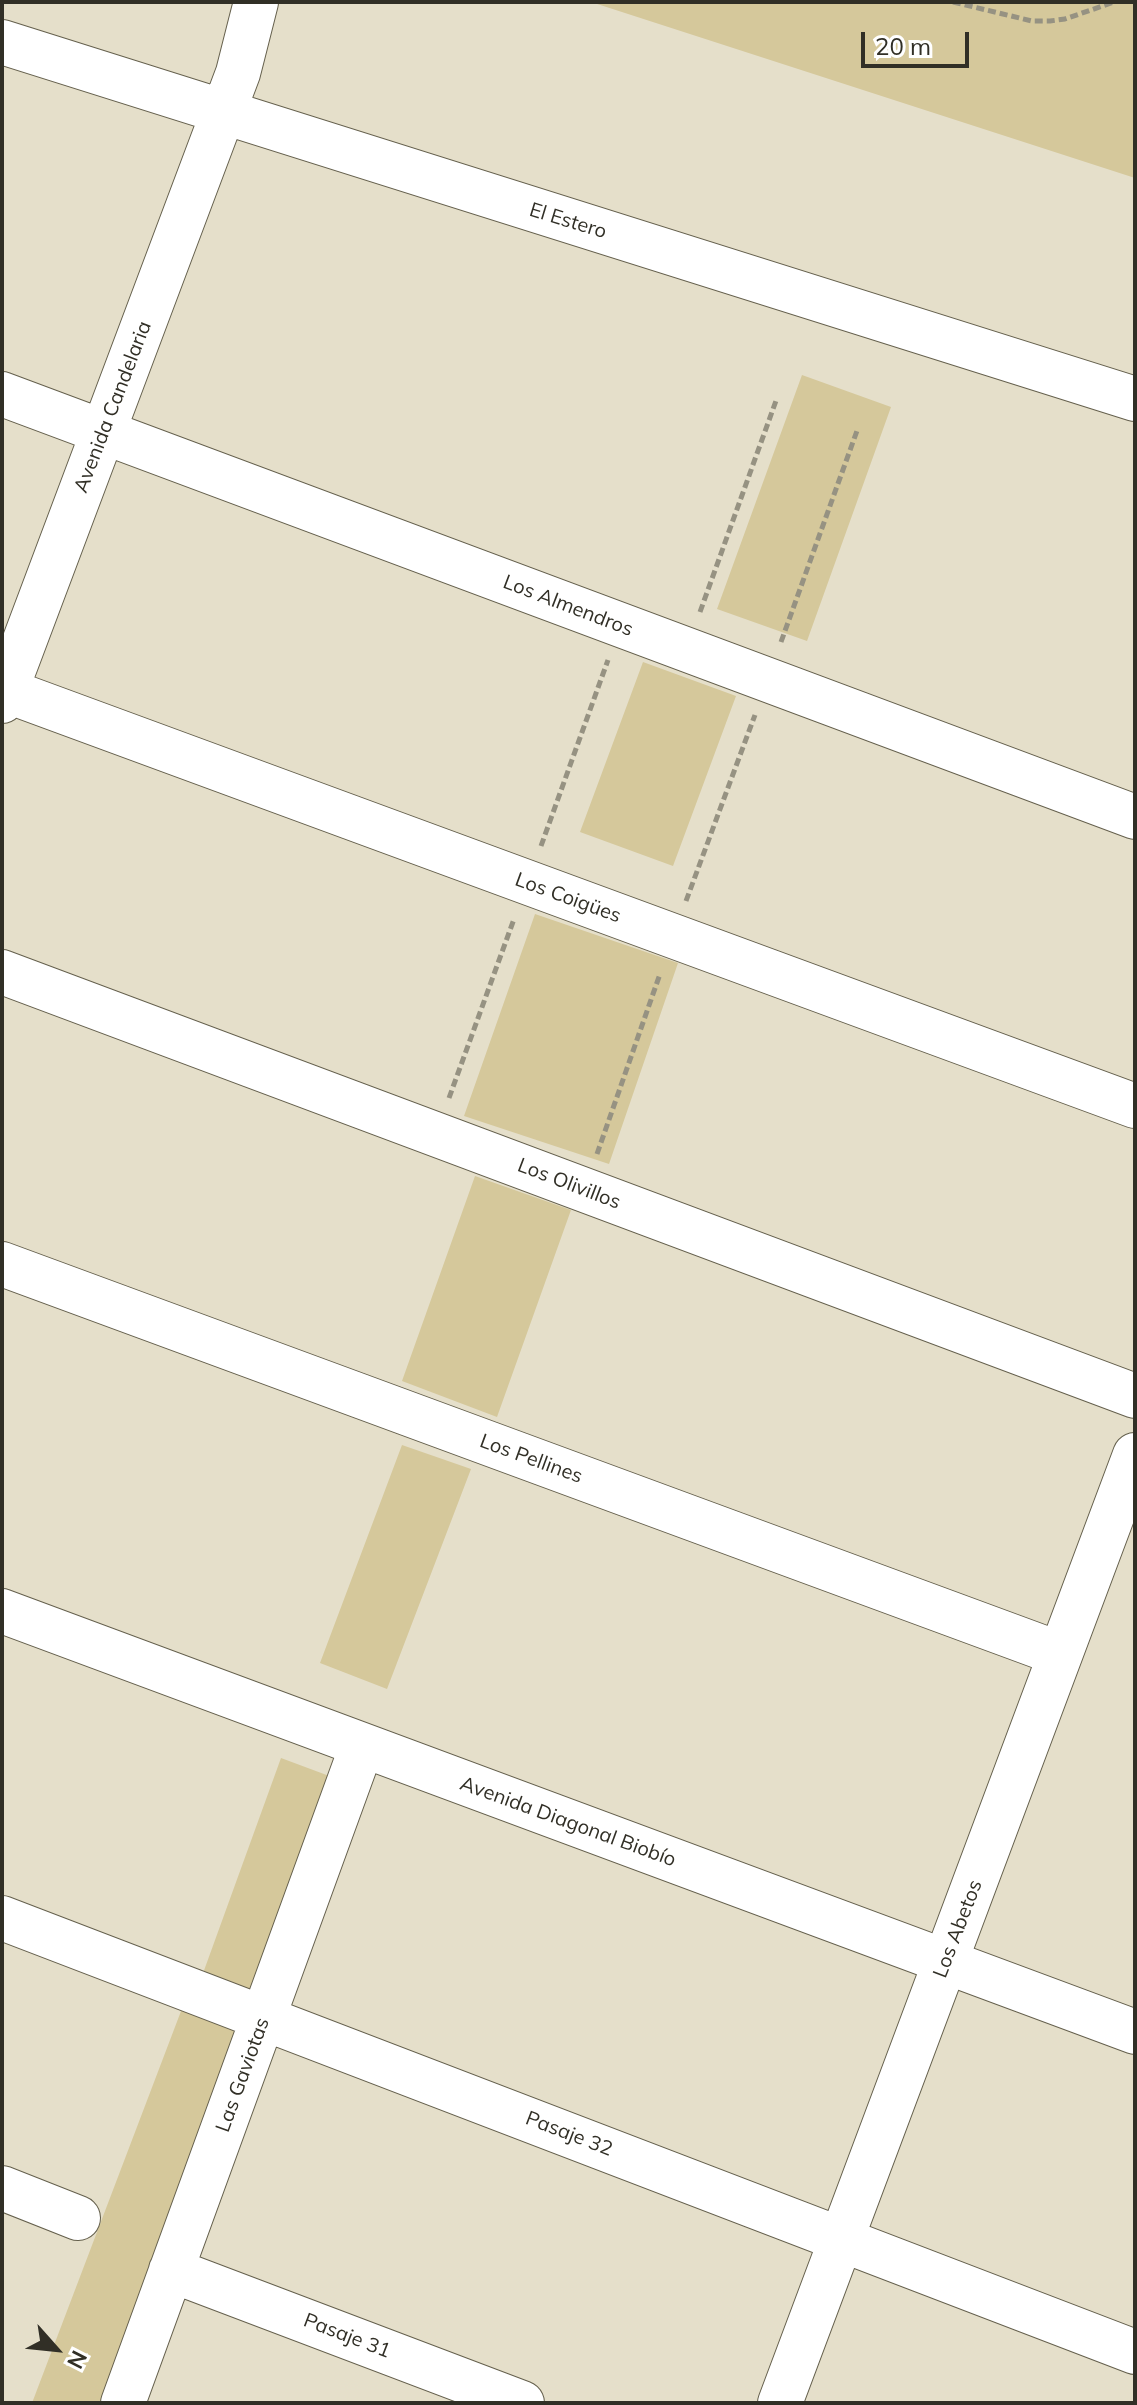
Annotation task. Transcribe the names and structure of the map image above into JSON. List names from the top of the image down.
{
  "streets": {
    "street": [
      "El Estero",
      "Avenida Candelaria",
      "Los Almendros",
      "Los Coigües",
      "Los Olivillos",
      "Los Pellines",
      "Avenida Diagonal Biobío",
      "Los Abetos",
      "Las Gaviotas",
      "Pasaje 32",
      "Pasaje 31"
    ]
  },
  "crossings": [
    ["El Estero", "Avenida Candelaria"],
    ["Avenida Candelaria", "Los Almendros"],
    ["Avenida Candelaria", "Los Coigües"],
    ["Los Pellines", "Los Abetos"],
    ["Avenida Diagonal Biobío", "Los Abetos"],
    ["Avenida Diagonal Biobío", "Las Gaviotas"],
    ["Los Abetos", "Pasaje 32"],
    ["Las Gaviotas", "Pasaje 32"],
    ["Las Gaviotas", "Pasaje 31"]
  ],
  "scale_bar": "20 m",
  "north": "bottom right"
}
